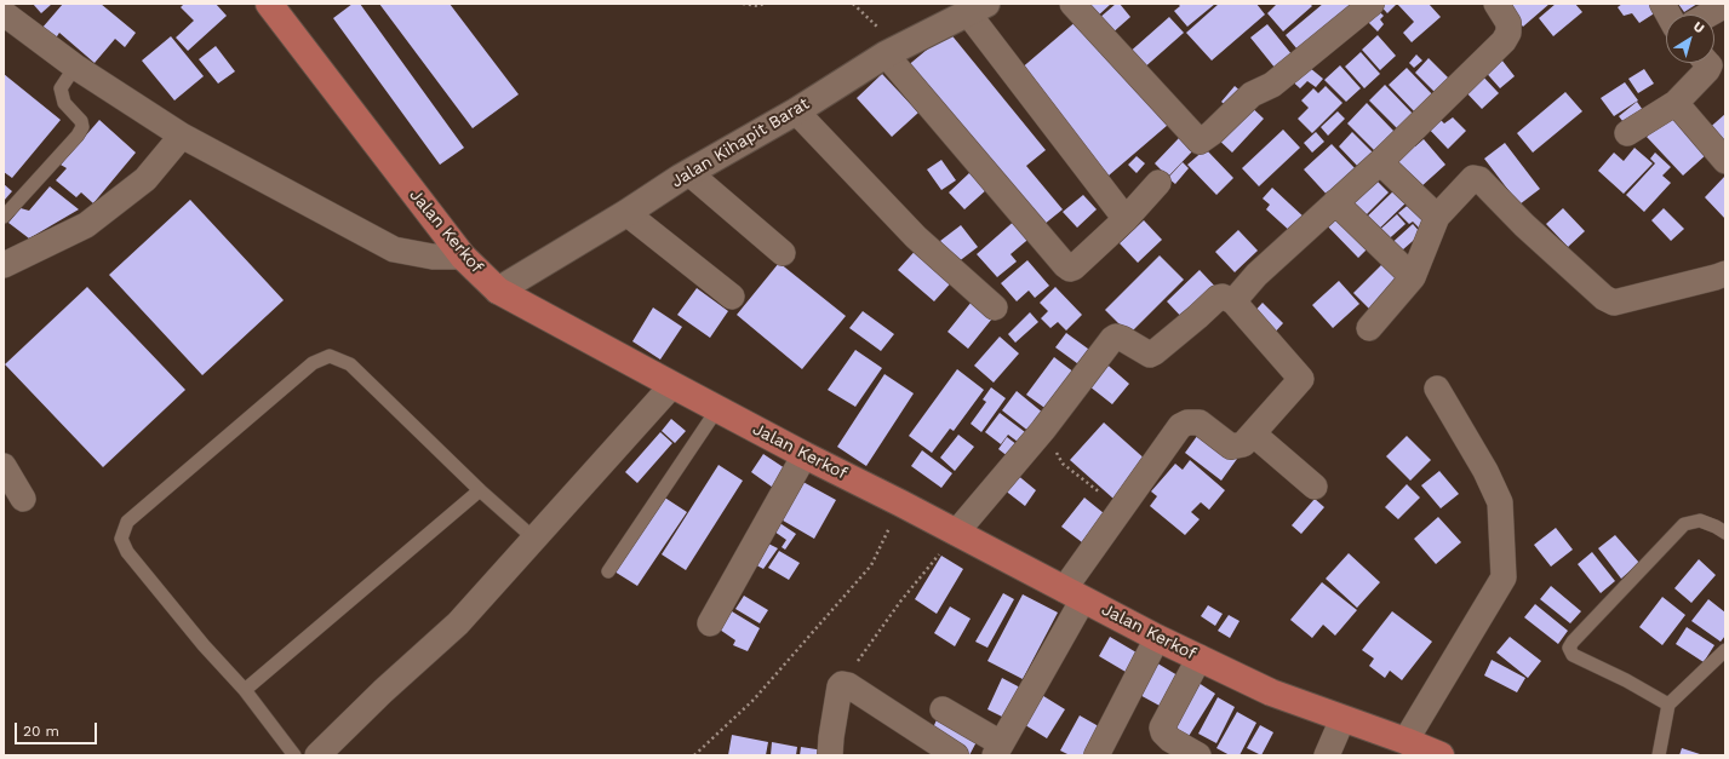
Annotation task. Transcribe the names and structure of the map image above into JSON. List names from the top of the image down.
{
  "streets": {
    "main road": ["Jalan Kerkof"],
    "street": ["Jalan Kihapit Barat"]
  },
  "crossings": [
    ["Jalan Kihapit Barat", "Jalan Kerkof"]
  ],
  "scale_bar": "20 m",
  "north": "top right"
}
